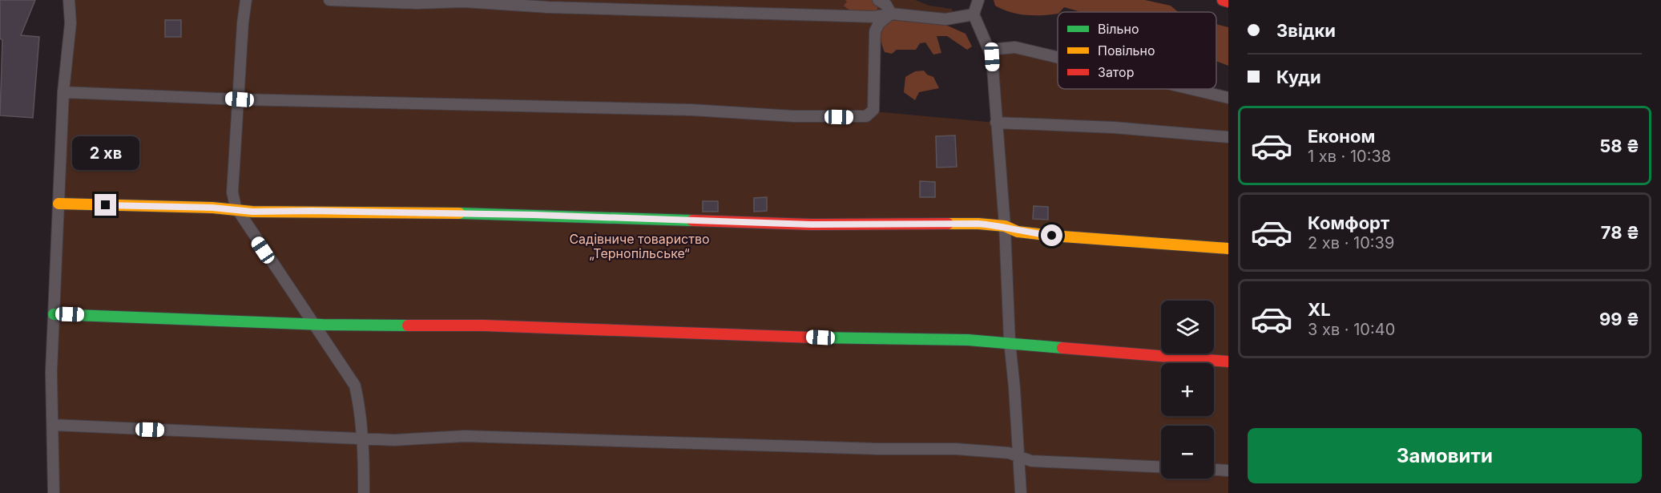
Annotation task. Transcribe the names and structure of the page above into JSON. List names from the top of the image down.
{
  "parks": ["Садівниче товариство „Тернопільське“"],
  "legend": ["Вільно", "Повільно", "Затор"],
  "page": {
    "banner": ["Звідки", "Куди"],
    "list": [
      {
        "name": "Економ",
        "note": "1 хв · 10:38",
        "value": "58 ₴"
      },
      {
        "name": "Комфорт",
        "note": "2 хв · 10:39",
        "value": "78 ₴"
      },
      {
        "name": "XL",
        "note": "3 хв · 10:40",
        "value": "99 ₴"
      }
    ],
    "bubble": "2 хв",
    "map_buttons": ["+", "−"],
    "buttons": "Замовити"
  }
}
